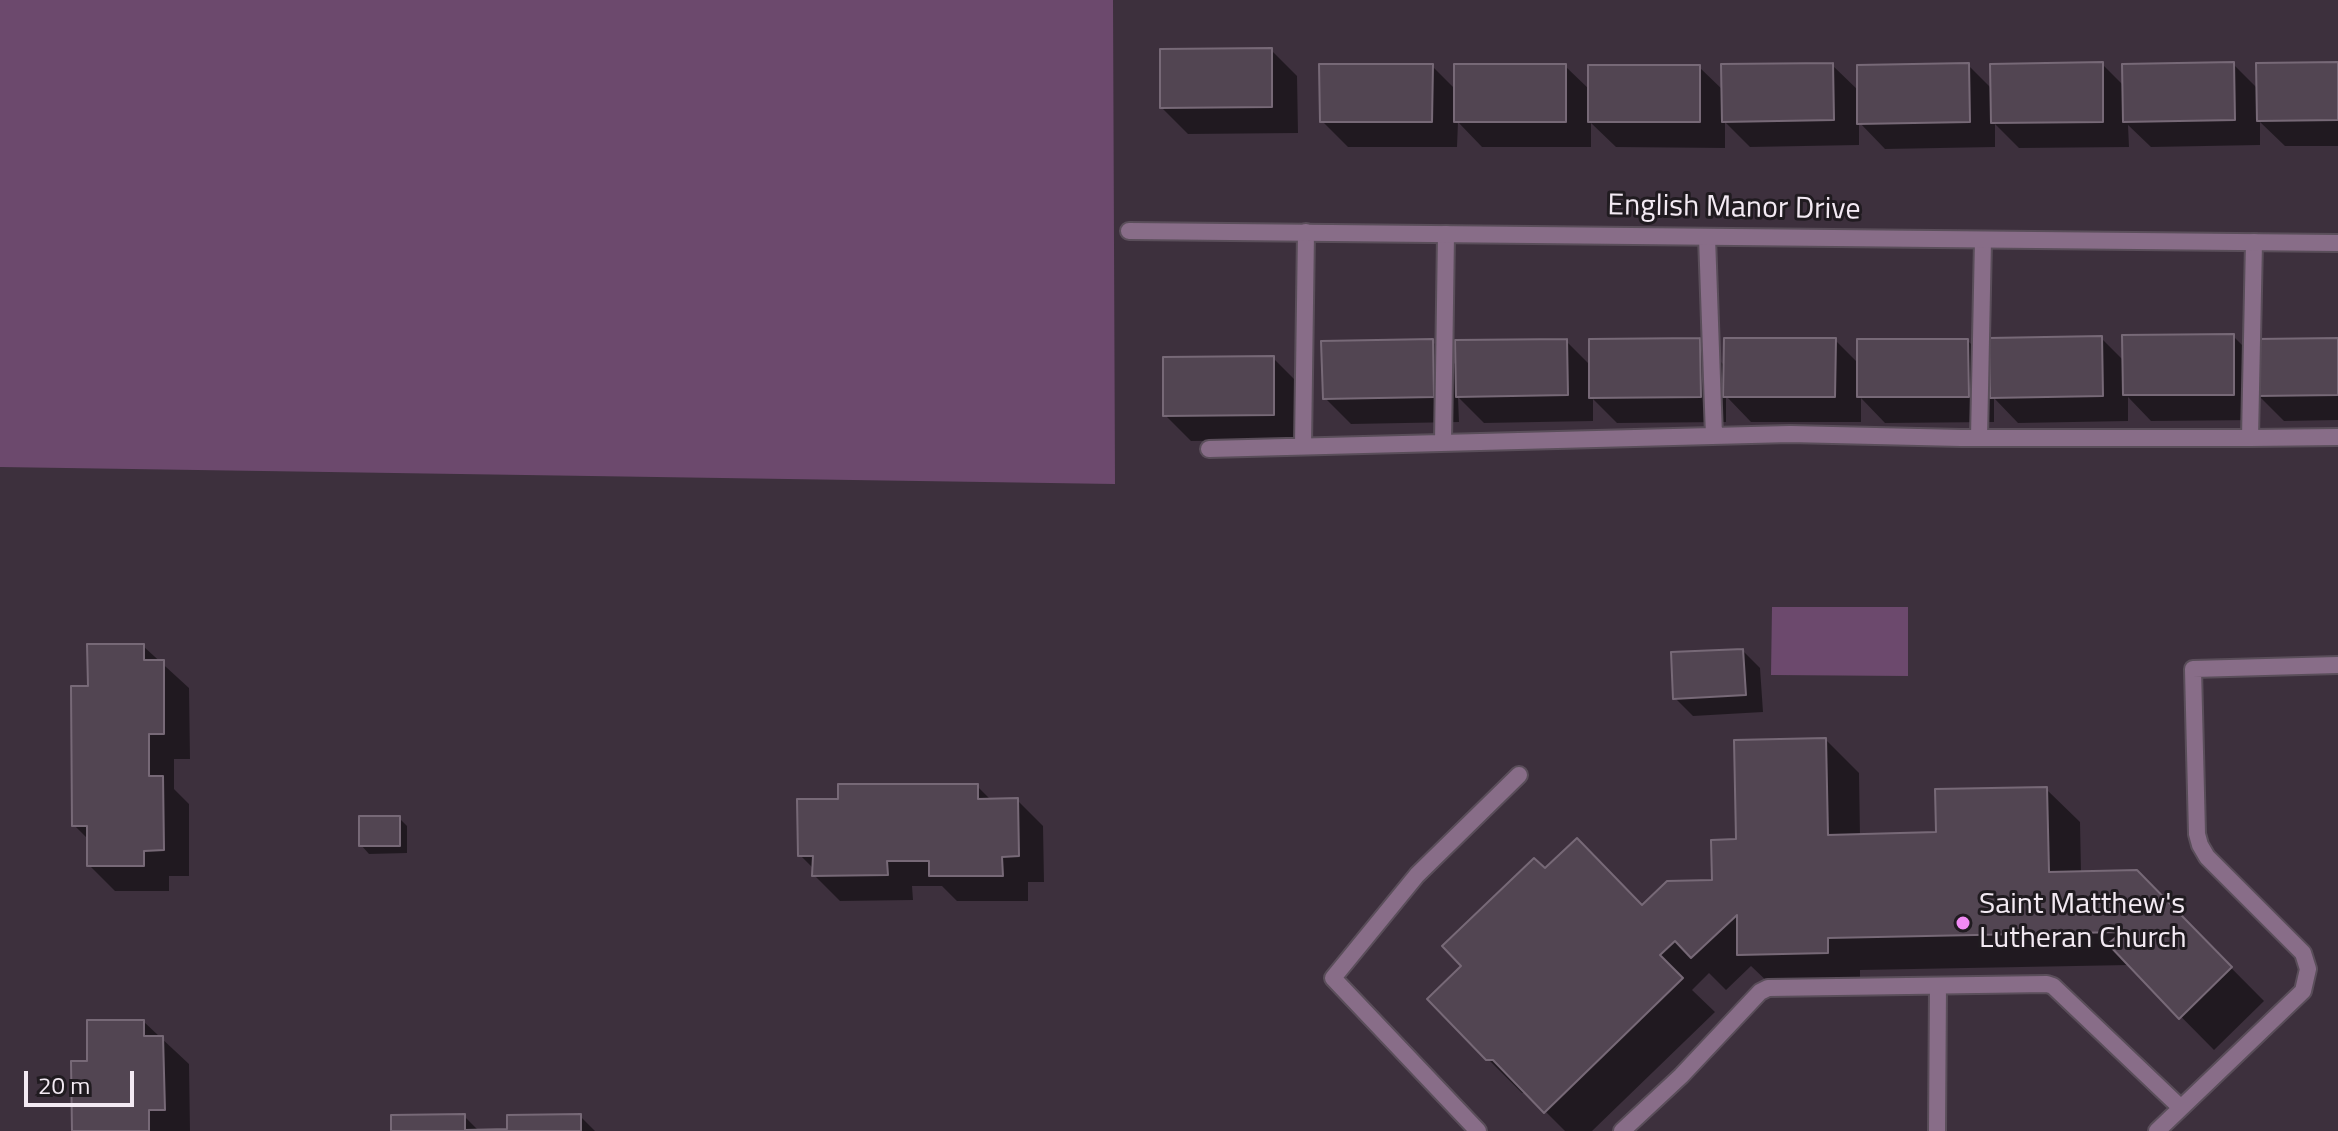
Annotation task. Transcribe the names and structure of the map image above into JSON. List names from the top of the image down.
{
  "streets": {
    "street": ["English Manor Drive"]
  },
  "places": ["Saint Matthew's Lutheran Church"],
  "scale_bar": "20 m"
}
